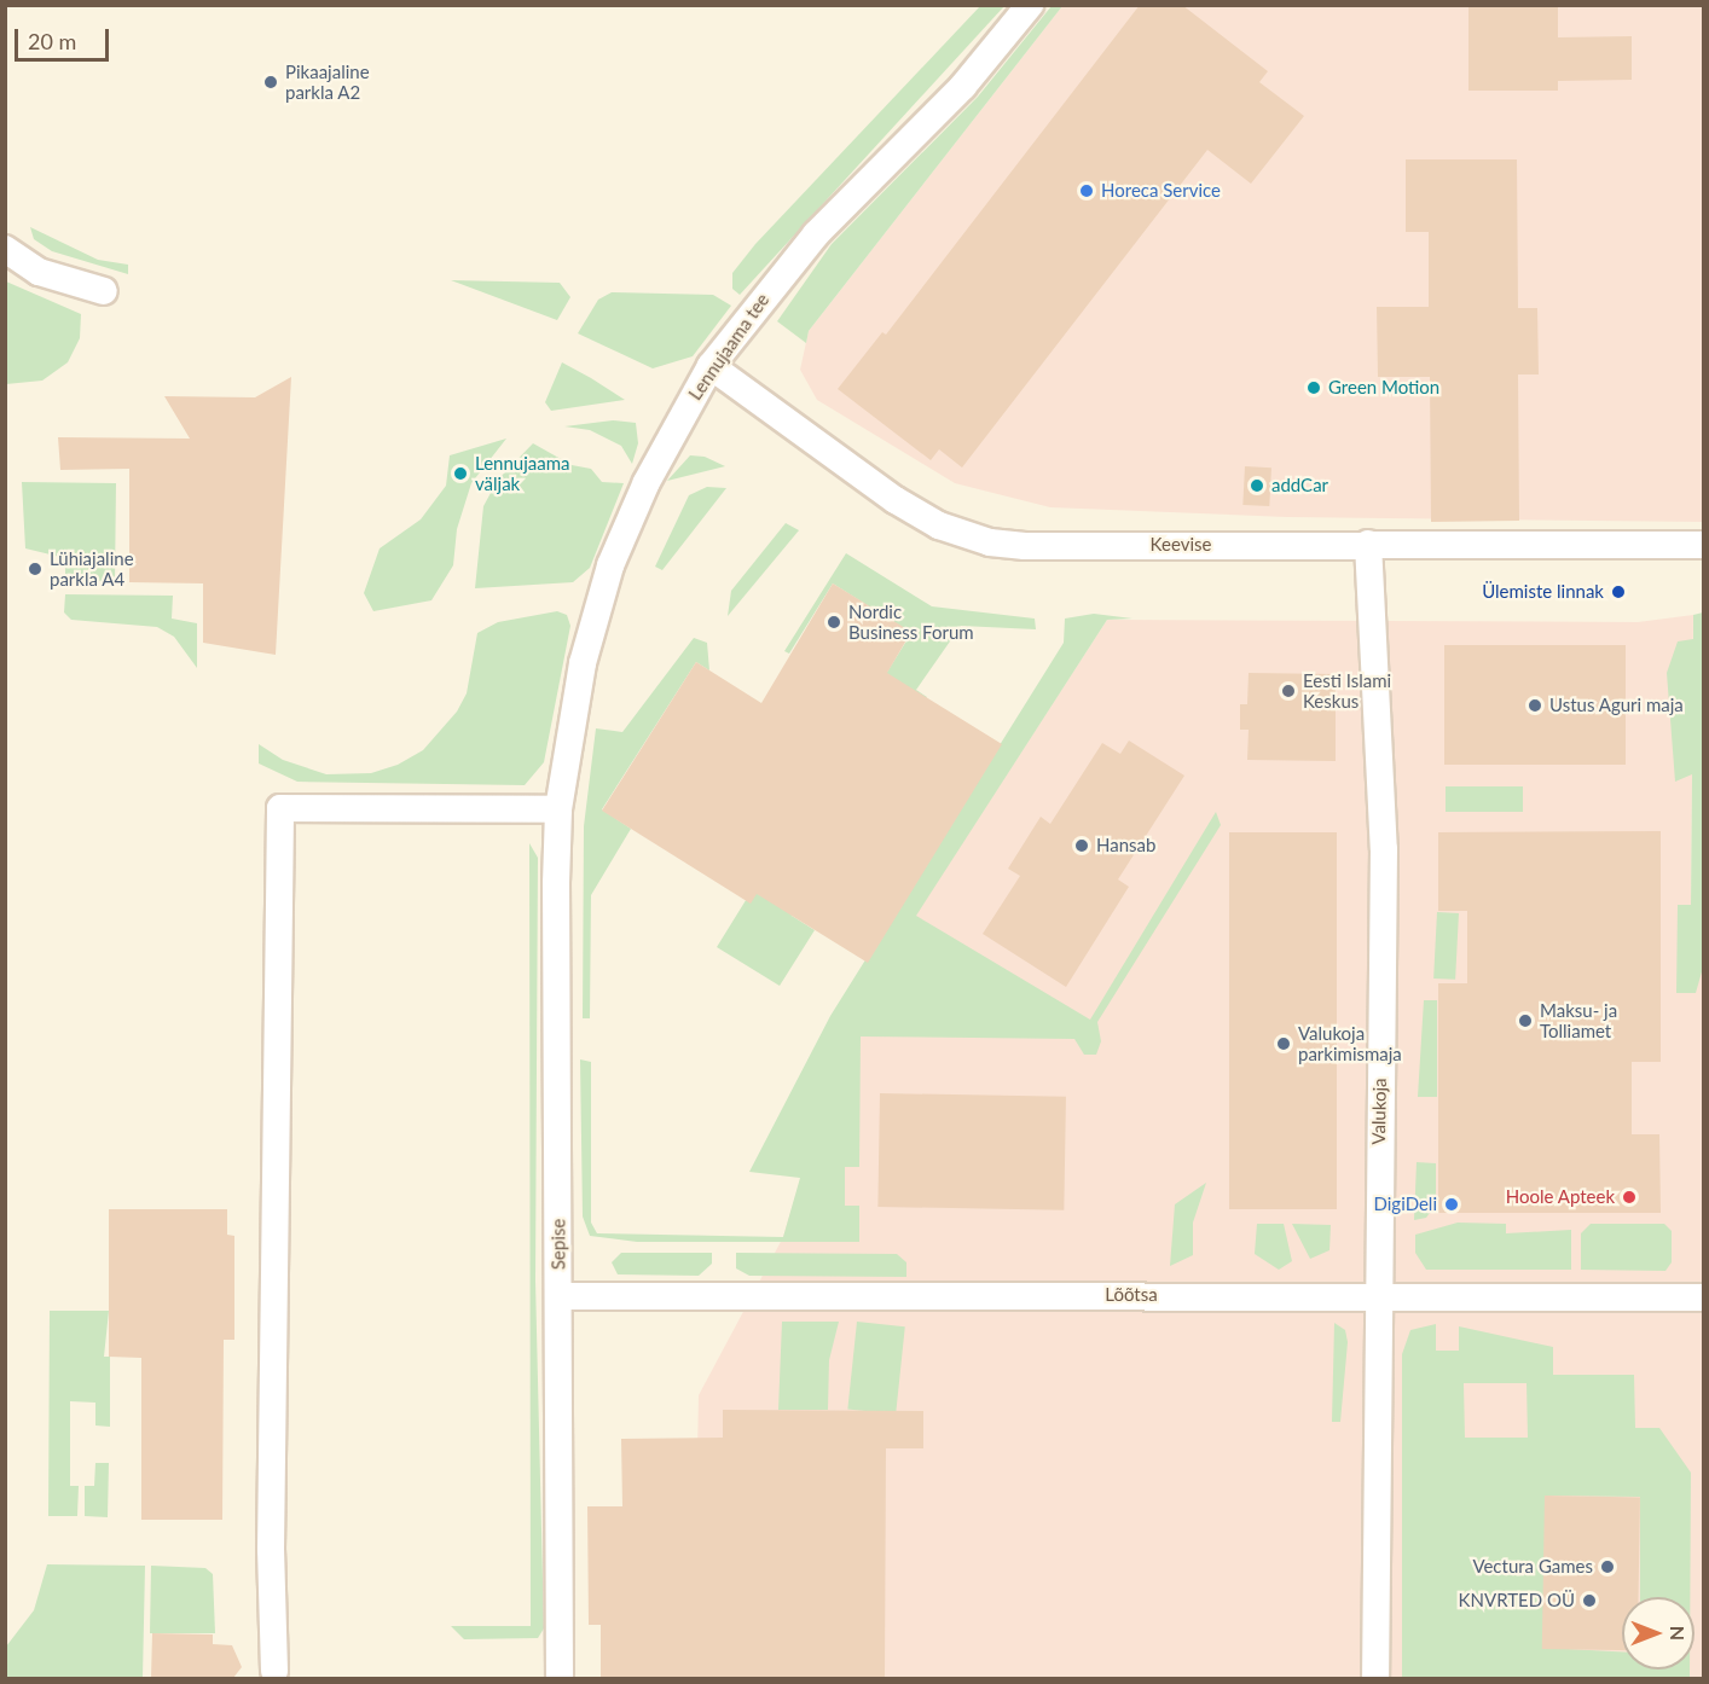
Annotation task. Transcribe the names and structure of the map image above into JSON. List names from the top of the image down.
{
  "streets": {
    "street": [
      "Lennujaama tee",
      "Keevise",
      "Valukoja",
      "Sepise",
      "Lõõtsa"
    ]
  },
  "crossings": [
    ["Lennujaama tee", "Keevise"],
    ["Lennujaama tee", "Sepise"],
    ["Keevise", "Valukoja"],
    ["Valukoja", "Lõõtsa"],
    ["Sepise", "Lõõtsa"]
  ],
  "places": [
    "Pikaajaline parkla A2",
    "Horeca Service",
    "Green Motion",
    "Lennujaama väljak",
    "addCar",
    "Lühiajaline parkla A4",
    "Ülemiste linnak",
    "Nordic Business Forum",
    "Eesti Islami Keskus",
    "Ustus Aguri maja",
    "Hansab",
    "Maksu- ja Tolliamet",
    "Valukoja parkimismaja",
    "Hoole Apteek",
    "DigiDeli",
    "Vectura Games",
    "KNVRTED OÜ"
  ],
  "scale_bar": "20 m",
  "north": "right"
}
